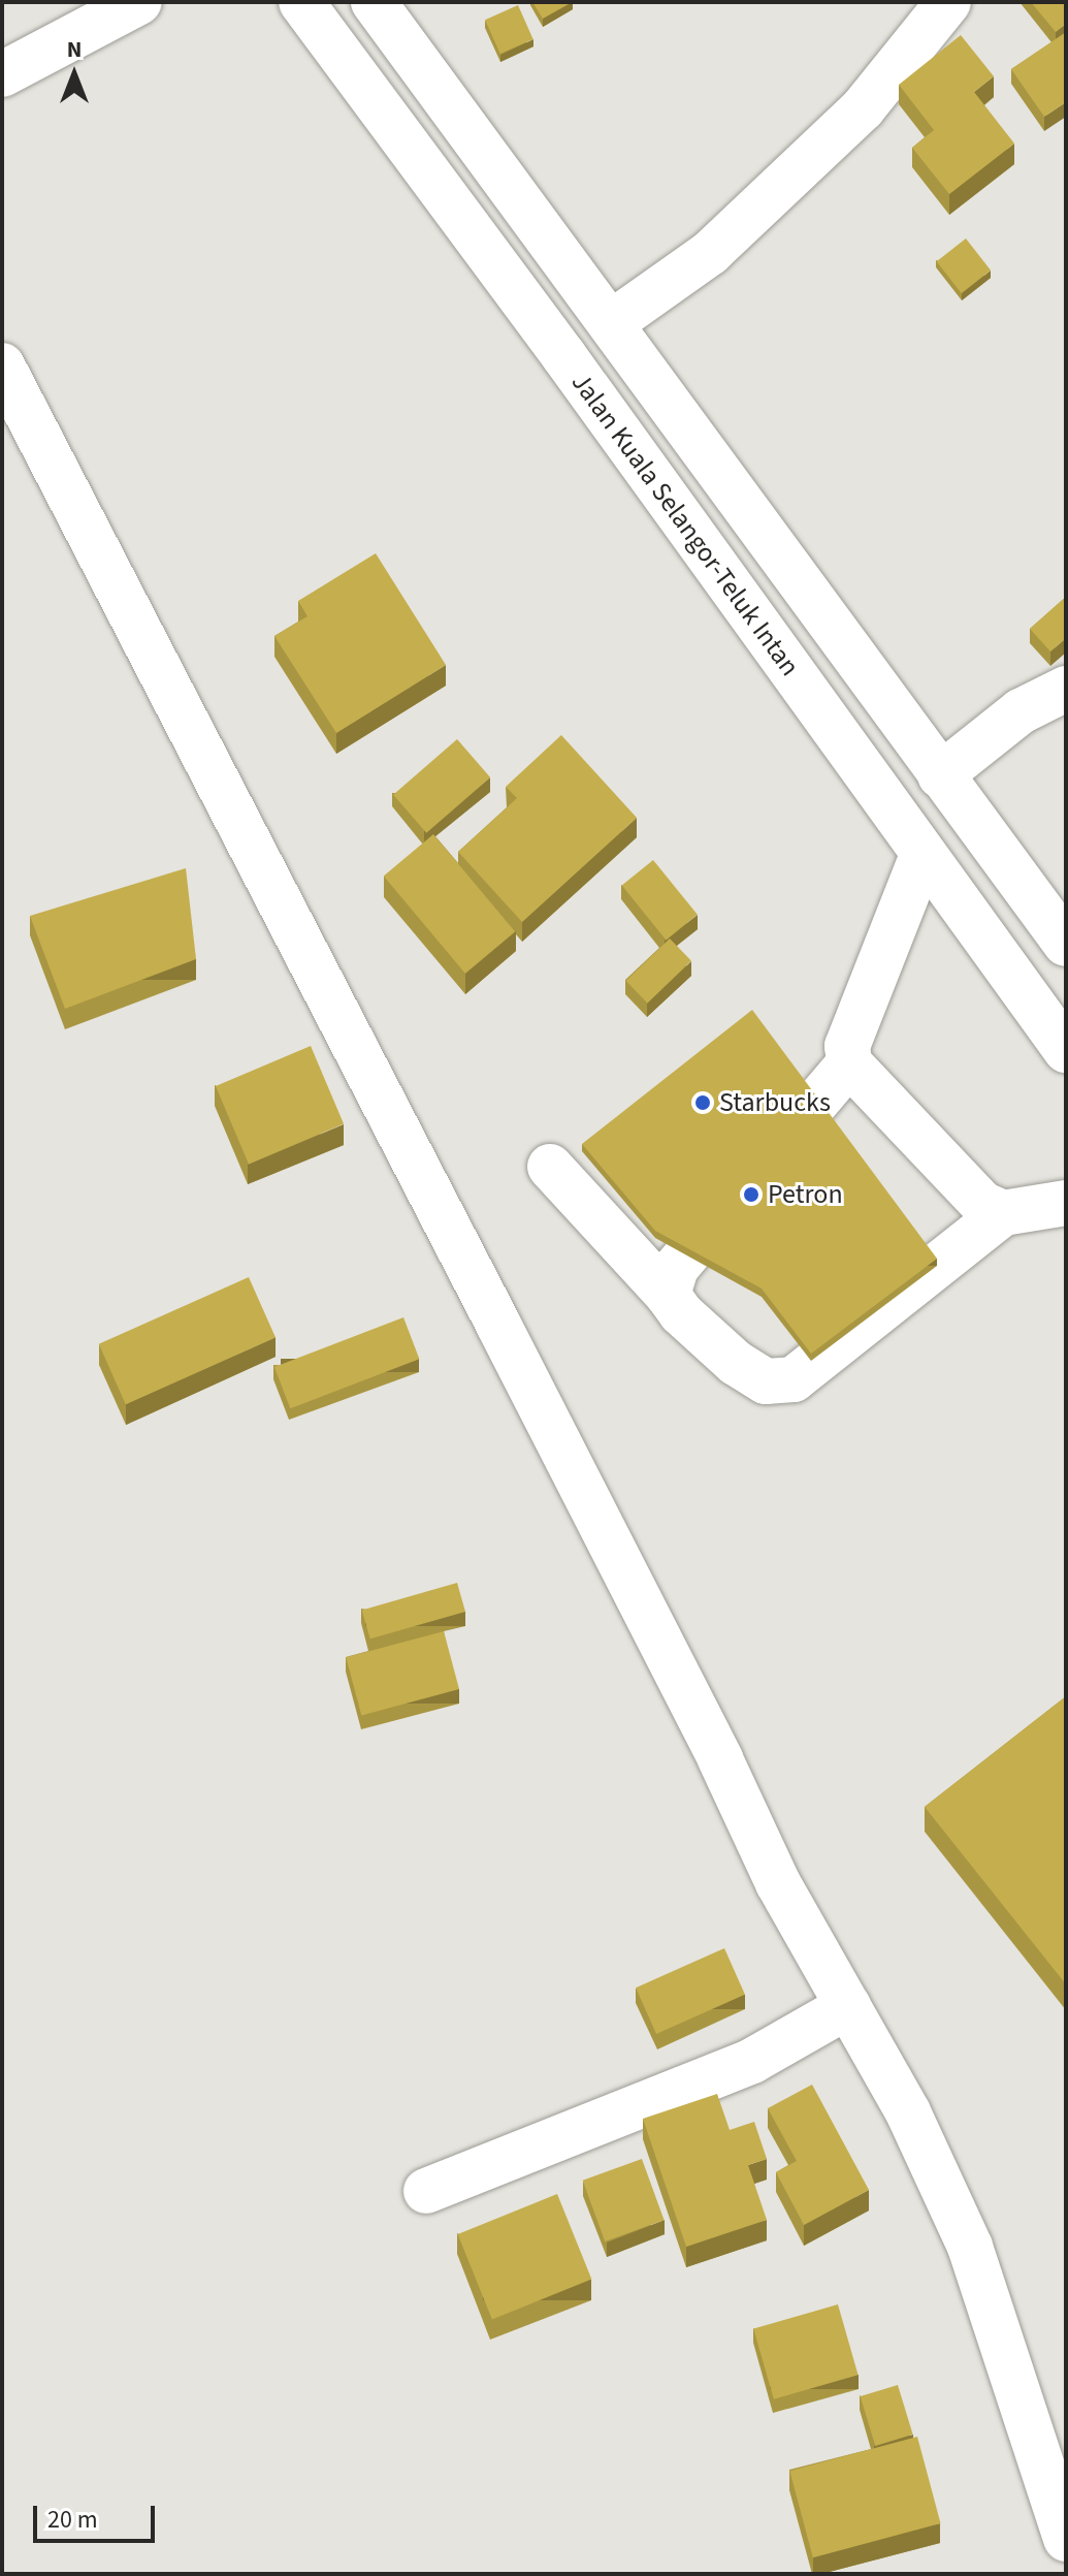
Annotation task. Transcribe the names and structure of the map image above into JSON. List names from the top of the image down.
{
  "streets": {
    "main road": ["Jalan Kuala Selangor-Teluk Intan"]
  },
  "places": ["Starbucks", "Petron"],
  "scale_bar": "20 m",
  "north": "top"
}
